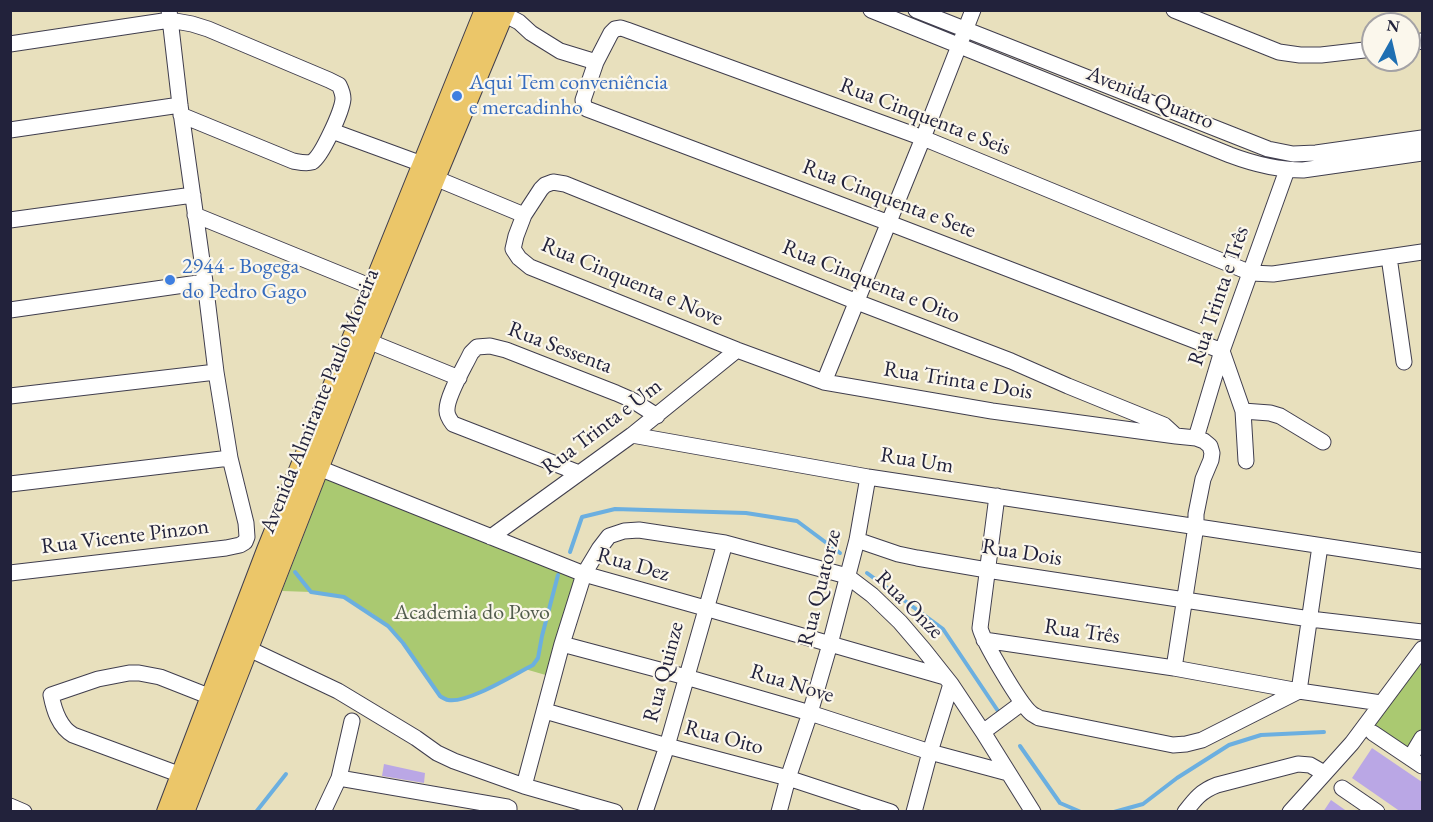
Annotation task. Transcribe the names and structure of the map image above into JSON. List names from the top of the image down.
{
  "streets": {
    "main road": ["Avenida Almirante Paulo Moreira"],
    "street": [
      "Avenida Quatro",
      "Rua Cinquenta e Seis",
      "Rua Cinquenta e Sete",
      "Rua Cinquenta e Nove",
      "Rua Cinquenta e Oito",
      "Rua Trinta e Três",
      "Rua Sessenta",
      "Rua Trinta e Dois",
      "Rua Trinta e Um",
      "Rua Um",
      "Rua Vicente Pinzon",
      "Rua Dois",
      "Rua Dez",
      "Rua Quatorze",
      "Rua Onze",
      "Rua Três",
      "Rua Quinze",
      "Rua Nove",
      "Rua Oito"
    ]
  },
  "crossings": [
    ["Avenida Quatro", "Rua Trinta e Três"],
    ["Rua Cinquenta e Seis", "Rua Cinquenta e Sete"],
    ["Rua Cinquenta e Seis", "Rua Trinta e Três"],
    ["Rua Cinquenta e Sete", "Rua Trinta e Três"],
    ["Rua Cinquenta e Nove", "Rua Cinquenta e Oito"],
    ["Rua Cinquenta e Nove", "Rua Trinta e Dois"],
    ["Rua Cinquenta e Nove", "Rua Trinta e Um"],
    ["Rua Cinquenta e Oito", "Rua Trinta e Três"],
    ["Rua Cinquenta e Oito", "Rua Trinta e Dois"],
    ["Rua Cinquenta e Oito", "Rua Um"],
    ["Rua Sessenta", "Rua Trinta e Um"],
    ["Rua Trinta e Dois", "Rua Trinta e Um"],
    ["Avenida Almirante Paulo Moreira", "Rua Dez"],
    ["Rua Trinta e Um", "Rua Um"],
    ["Rua Trinta e Um", "Rua Dez"],
    ["Rua Um", "Rua Quatorze"],
    ["Rua Dois", "Rua Quatorze"],
    ["Rua Dez", "Rua Quatorze"],
    ["Rua Dez", "Rua Onze"],
    ["Rua Dez", "Rua Quinze"],
    ["Rua Quatorze", "Rua Onze"],
    ["Rua Quatorze", "Rua Nove"],
    ["Rua Quatorze", "Rua Oito"],
    ["Rua Onze", "Rua Quinze"],
    ["Rua Onze", "Rua Nove"],
    ["Rua Quinze", "Rua Nove"],
    ["Rua Quinze", "Rua Oito"]
  ],
  "parks": ["Academia do Povo"],
  "places": ["Aqui Tem conveniência e mercadinho", "2944 - Bogega do Pedro Gago"],
  "north": "top"
}
